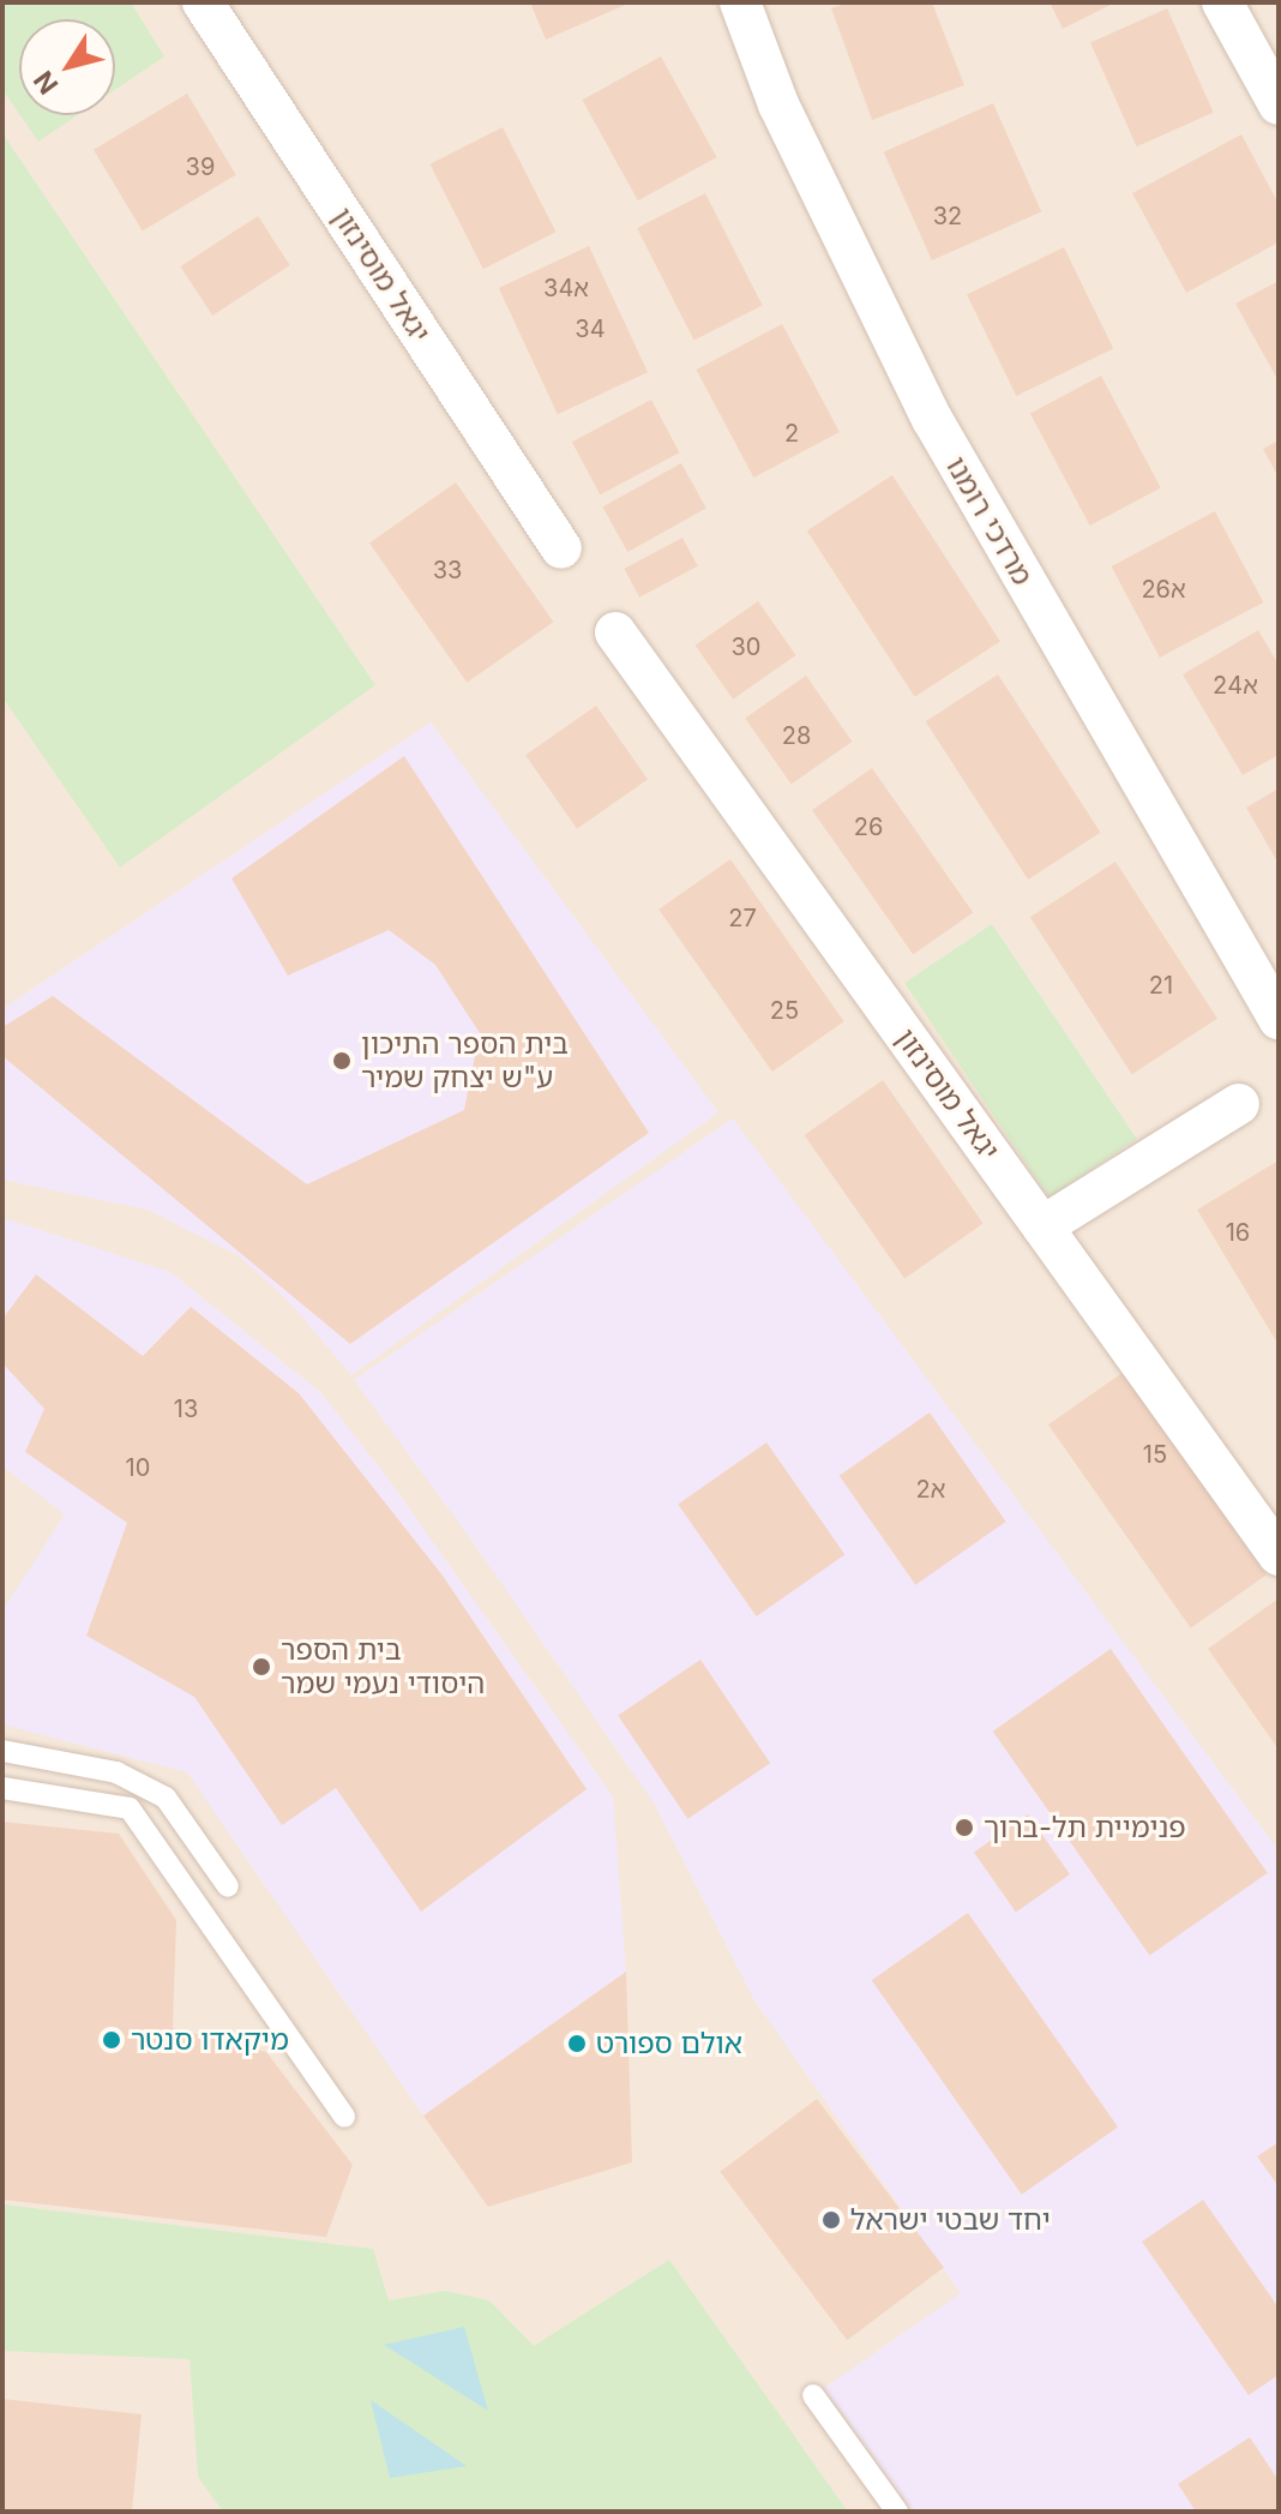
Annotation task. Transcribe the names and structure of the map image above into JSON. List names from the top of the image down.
{
  "streets": {
    "street": ["יגאל מוסינזון", "מרדכי רומנו"]
  },
  "places": [
    "בית הספר התיכון ע\"ש יצחק שמיר",
    "בית הספר היסודי נעמי שמר",
    "פנימיית תל-ברוך",
    "מיקאדו סנטר",
    "אולם ספורט",
    "יחד שבטי ישראל"
  ],
  "house_numbers": [
    "39",
    "32",
    "34א",
    "34",
    "2",
    "33",
    "26א",
    "30",
    "24א",
    "28",
    "26",
    "27",
    "21",
    "25",
    "16",
    "13",
    "15",
    "10",
    "2א"
  ],
  "north": "bottom left"
}
